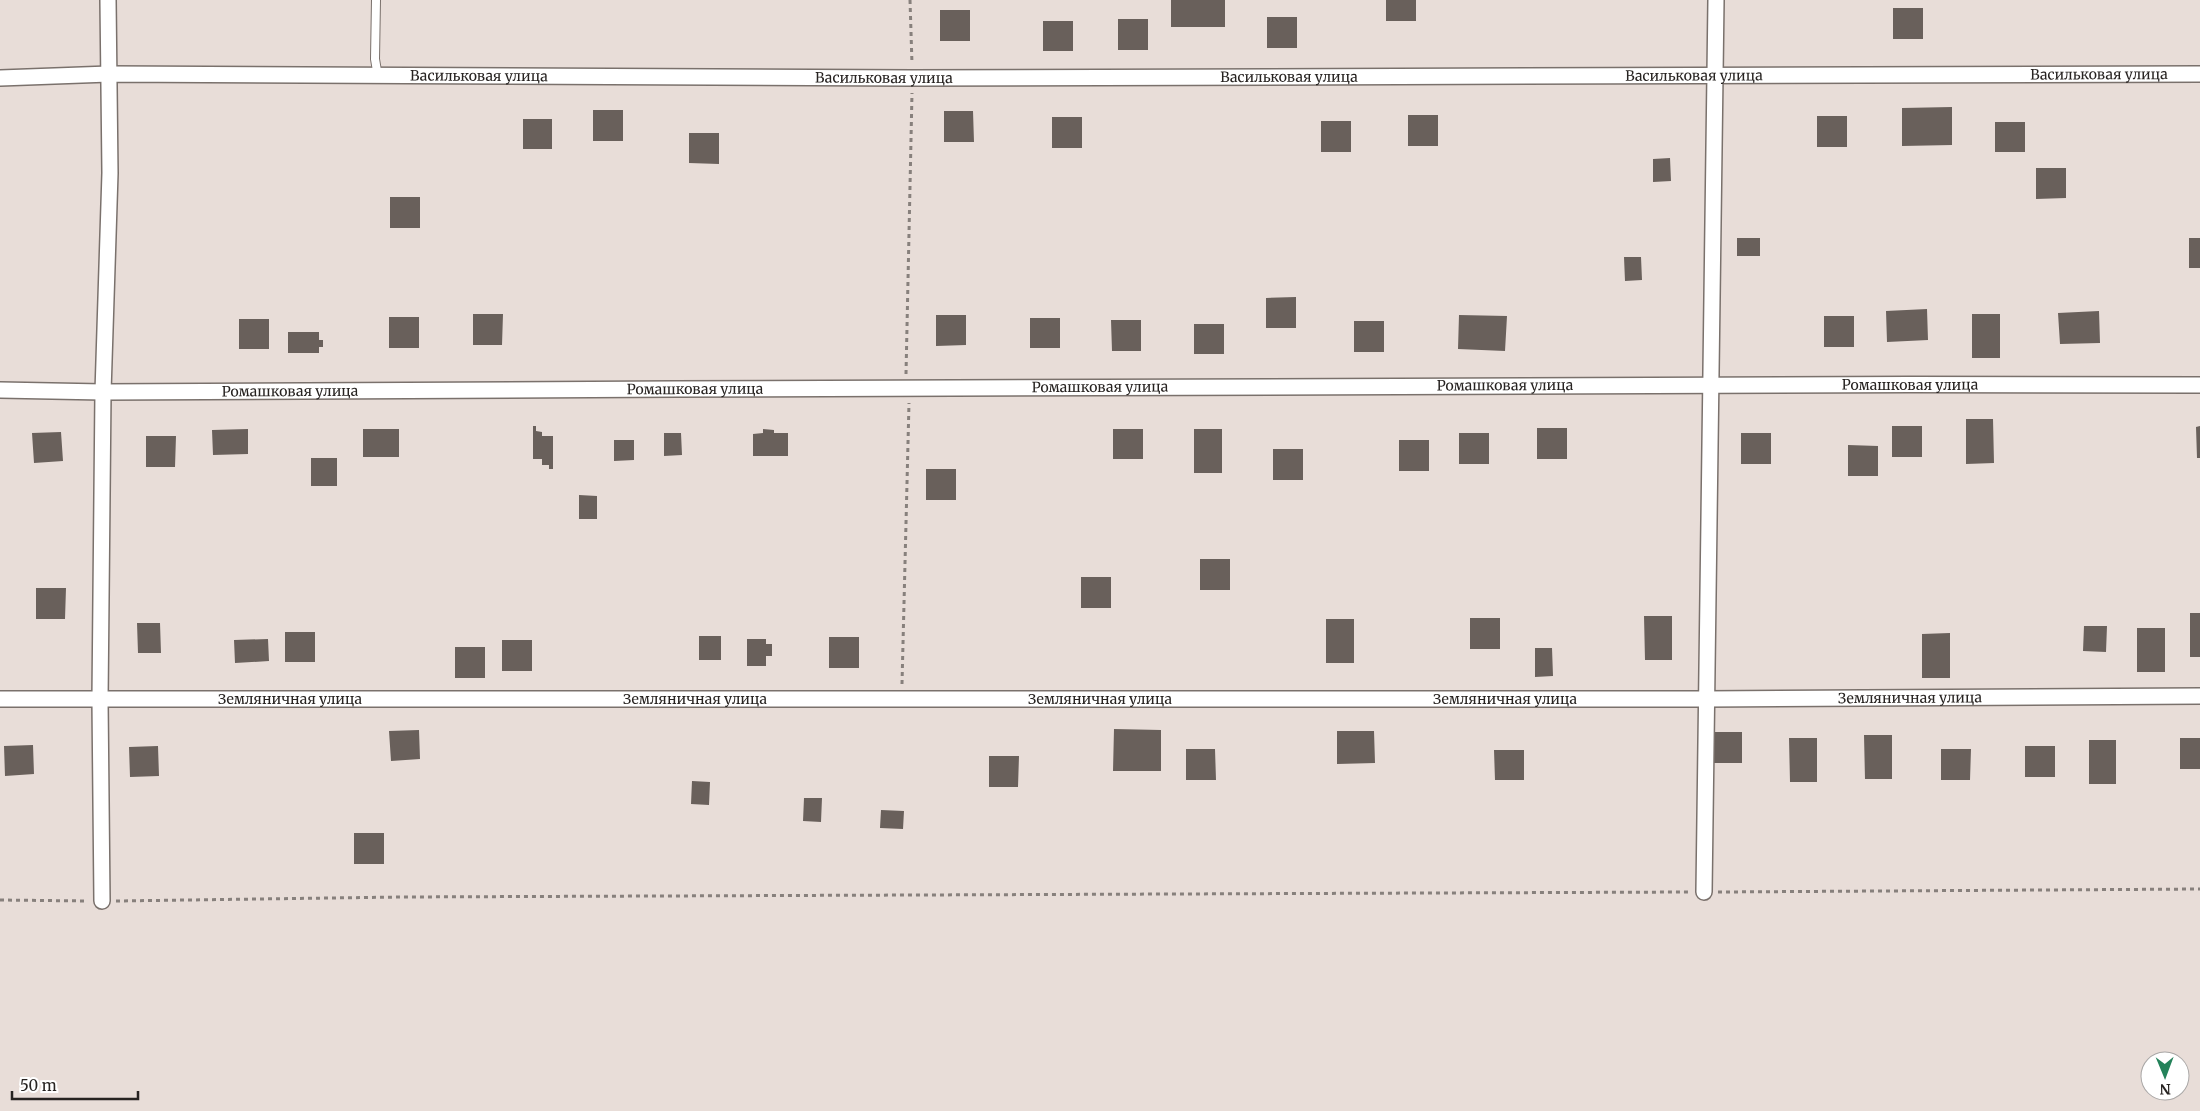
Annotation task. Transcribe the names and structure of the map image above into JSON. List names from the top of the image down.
{
  "streets": {
    "street": ["Васильковая улица", "Ромашковая улица", "Земляничная улица"]
  },
  "scale_bar": "50 m",
  "north": "bottom"
}
